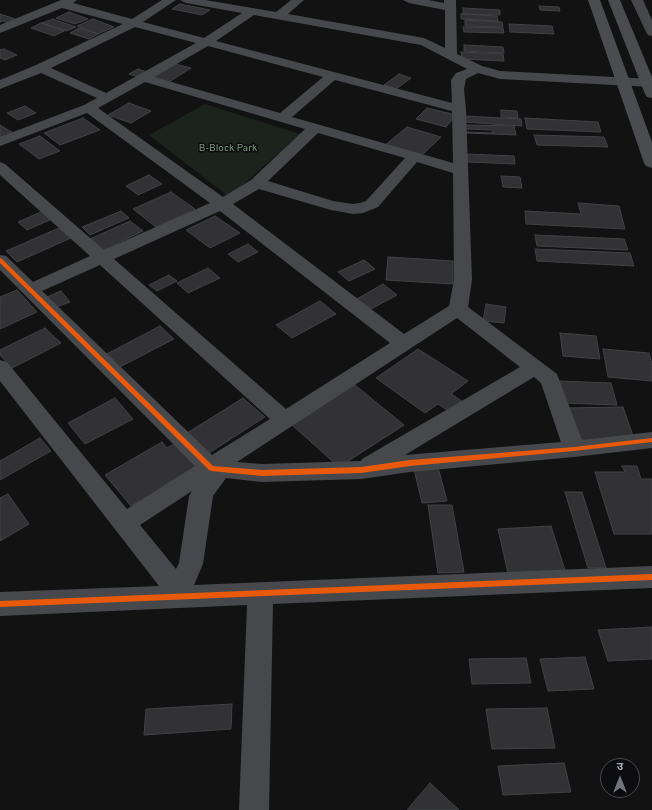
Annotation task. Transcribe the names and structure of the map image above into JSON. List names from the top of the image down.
{
  "parks": ["B-Block Park"],
  "north": "top"
}
